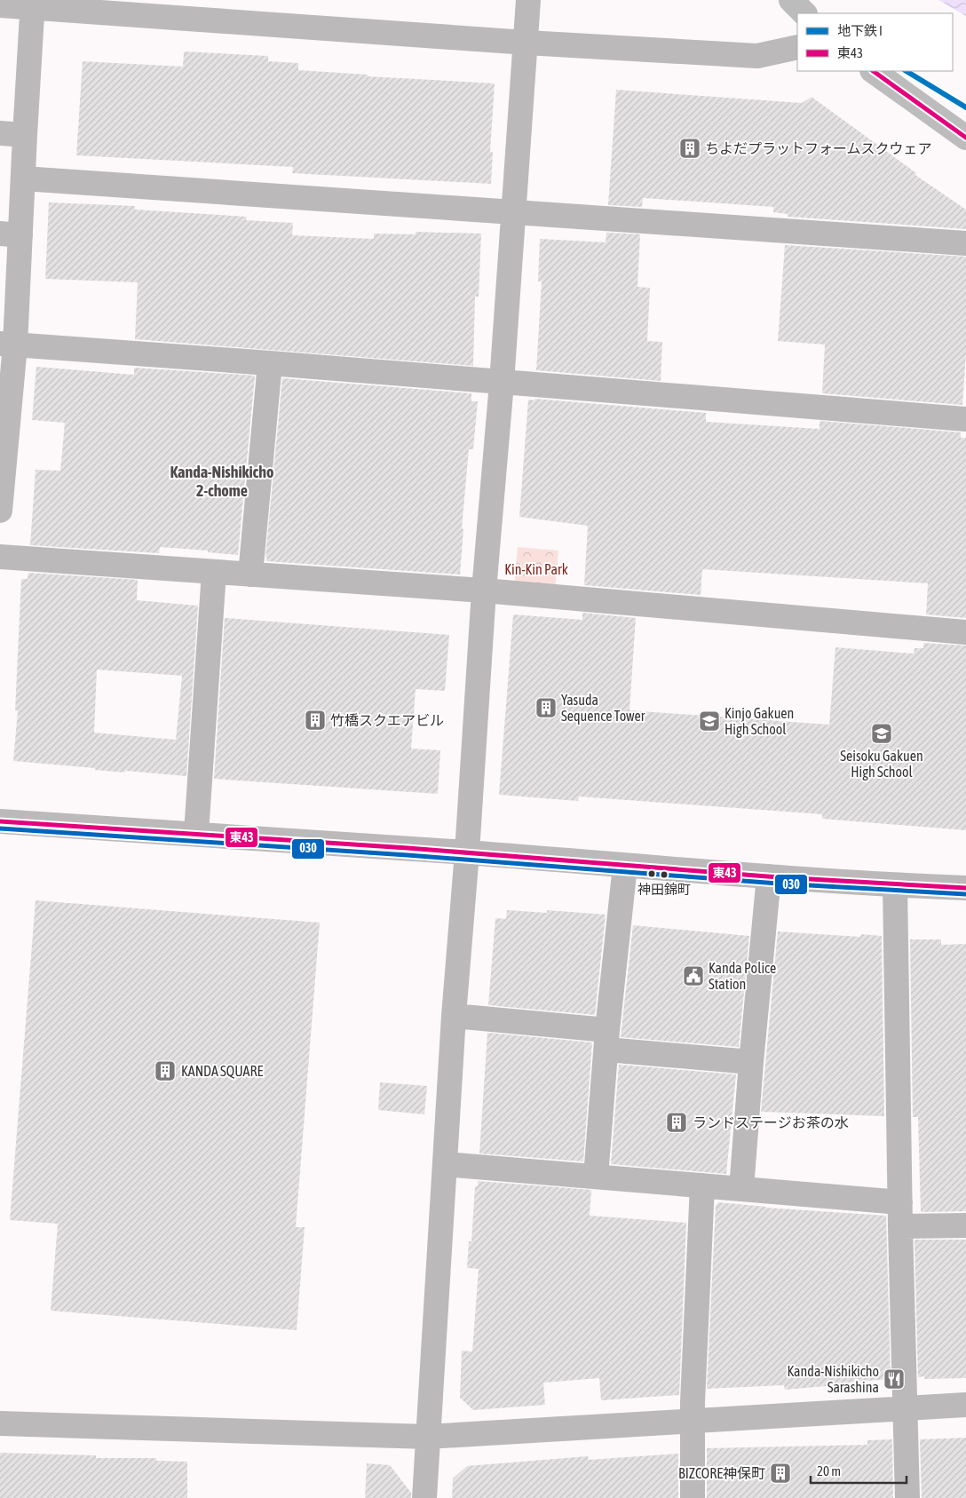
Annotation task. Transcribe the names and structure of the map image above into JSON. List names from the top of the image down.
{
  "districts": ["Kanda-Nishikicho 2-chome"],
  "parks": ["Kin-Kin Park"],
  "places": {
    "building": [
      "ちよだプラットフォームスクウェア",
      "Yasuda Sequence Tower",
      "竹橋スクエアビル",
      "KANDA SQUARE",
      "ランドステージお茶の水",
      "BIZCORE神保町"
    ],
    "school or university": ["Kinjo Gakuen High School", "Seisoku Gakuen High School"],
    "other": ["神田錦町"],
    "public building": ["Kanda Police Station"],
    "restaurant": ["Kanda-Nishikicho Sarashina"]
  },
  "lines": ["metro line I", "transit line 東43", "transit line 030"],
  "legend": ["地下鉄 I", "東43"],
  "scale_bar": "20 m"
}
